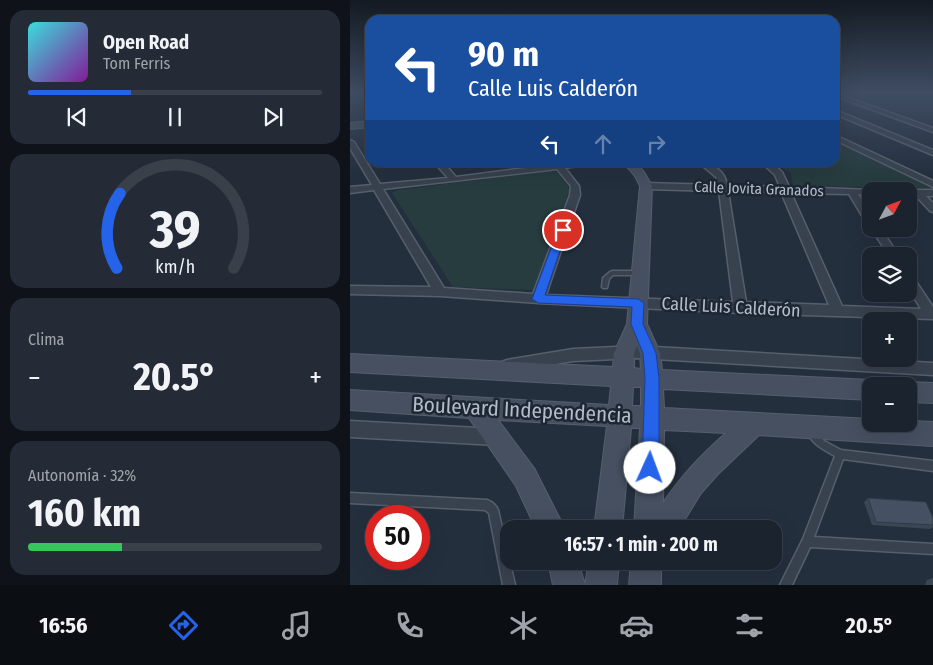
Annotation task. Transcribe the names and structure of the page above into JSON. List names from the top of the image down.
{
  "streets": {
    "main road": ["Boulevard Independencia"],
    "street": ["Calle Jovita Granados", "Calle Luis Calderón"]
  },
  "north": "top right",
  "page": {
    "turn": ["90 m", "Calle Luis Calderón"],
    "song": ["Open Road", "Tom Ferris"],
    "map_buttons": ["+", "−"],
    "tile": [
      "Clima",
      ["Autonomía · 32%", "160 km"]
    ],
    "heat": ["−", "20.5°", "+"],
    "limit": "50",
    "trip": "16:57 · 1 min · 200 m",
    "tabs": ["16:56", "20.5°"],
    "gauge": ["39", "km/h"]
  }
}
